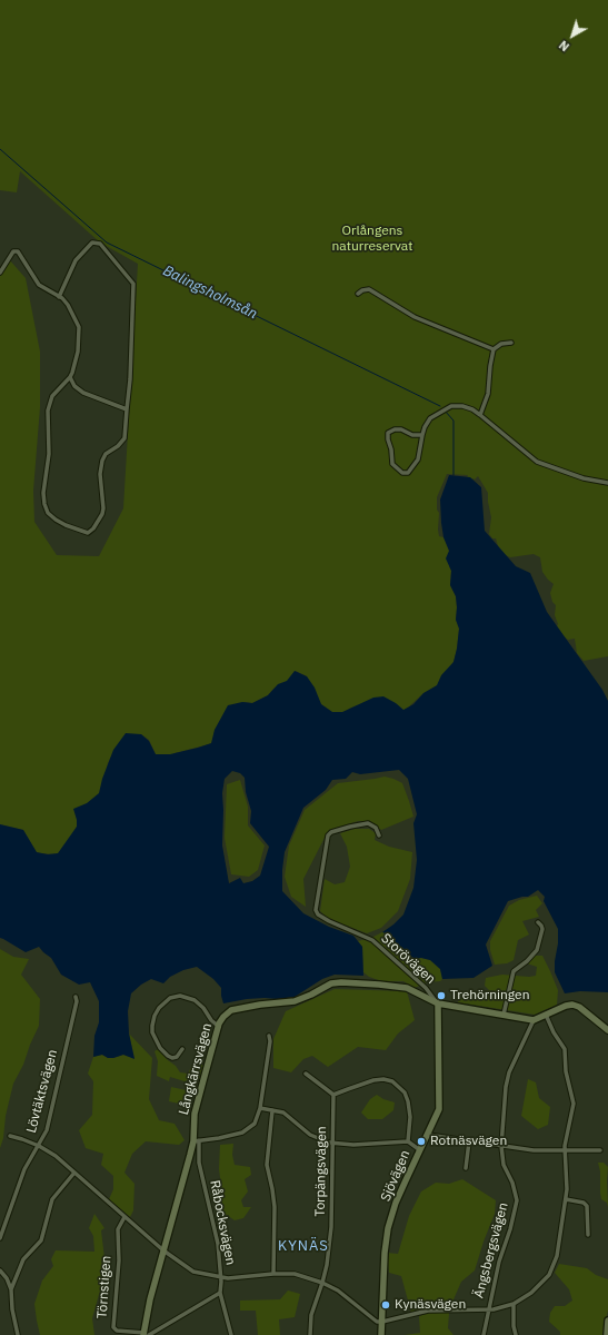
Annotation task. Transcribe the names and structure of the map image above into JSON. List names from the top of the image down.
{
  "streets": {
    "street": [
      "Storövägen",
      "Långkärrsvägen",
      "Lövtäktsvägen",
      "Torpängsvägen",
      "Sjövägen",
      "Råbocksvägen",
      "Ängsbergsvägen",
      "Törnstigen"
    ]
  },
  "crossings": [
    ["Storövägen", "Långkärrsvägen"],
    ["Storövägen", "Sjövägen"],
    ["Långkärrsvägen", "Sjövägen"],
    ["Långkärrsvägen", "Råbocksvägen"],
    ["Långkärrsvägen", "Ängsbergsvägen"],
    ["Långkärrsvägen", "Törnstigen"]
  ],
  "districts": ["KYNÄS"],
  "water": ["Balingsholmsån"],
  "parks": ["Orlångens naturreservat"],
  "places": ["Trehörningen", "Rotnäsvägen", "Kynäsvägen"],
  "north": "bottom left"
}
